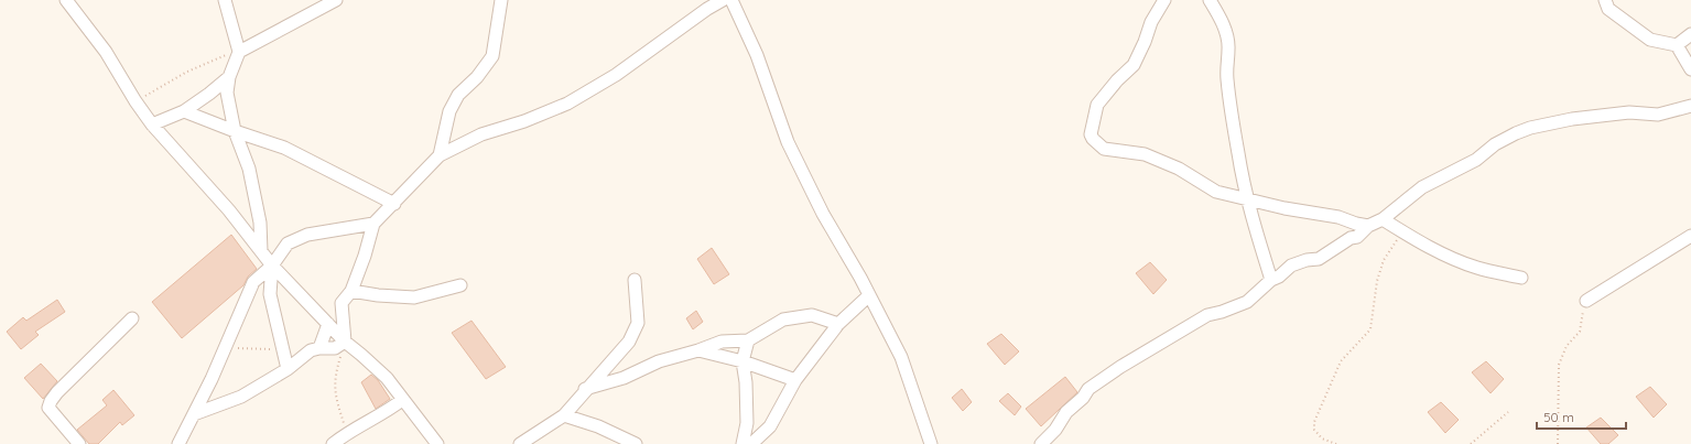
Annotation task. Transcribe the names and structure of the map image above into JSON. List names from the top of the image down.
{
  "scale_bar": "50 m"
}
